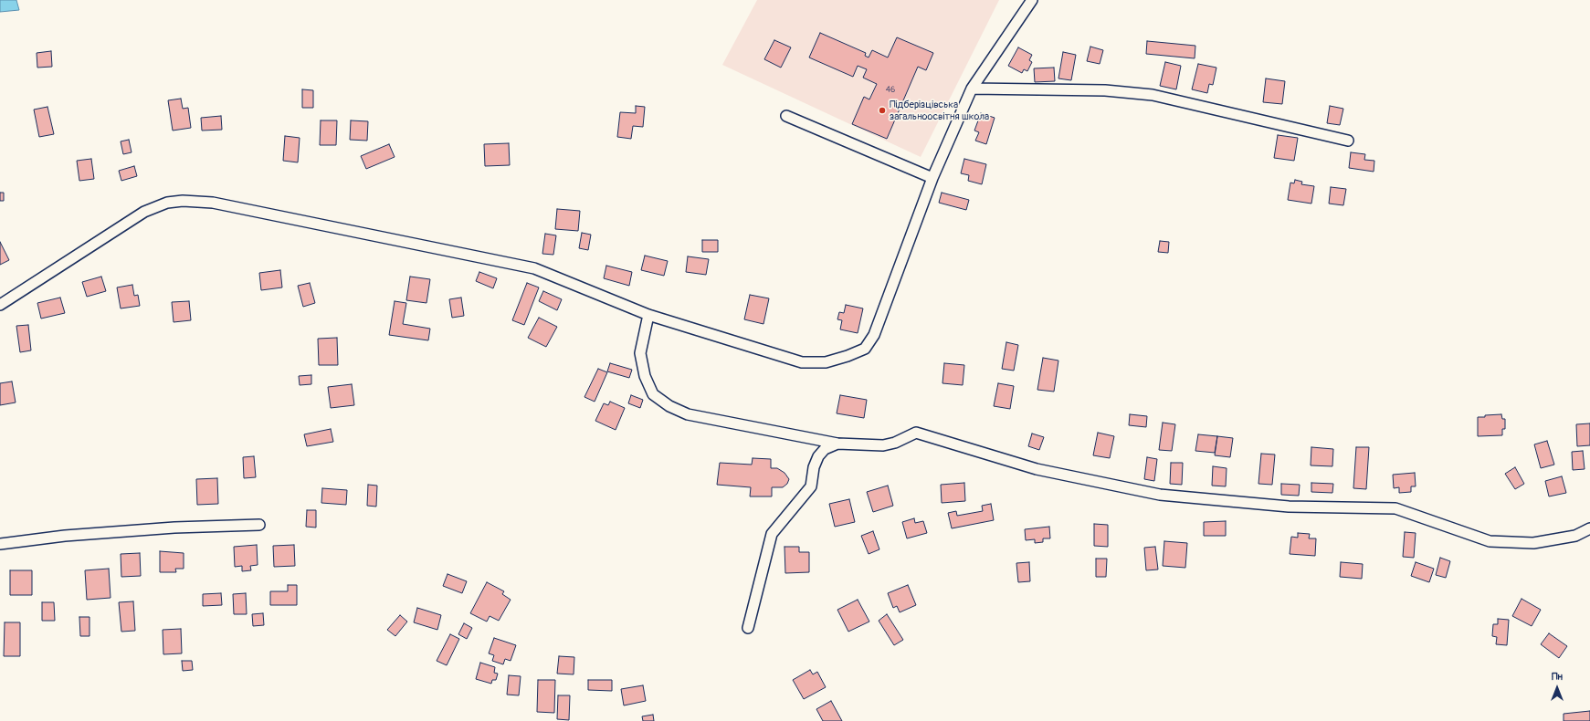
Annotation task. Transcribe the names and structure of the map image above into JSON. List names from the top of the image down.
{
  "places": ["Підберізцівська загальноосвітня школа"],
  "house_numbers": ["46"],
  "north": "top"
}
